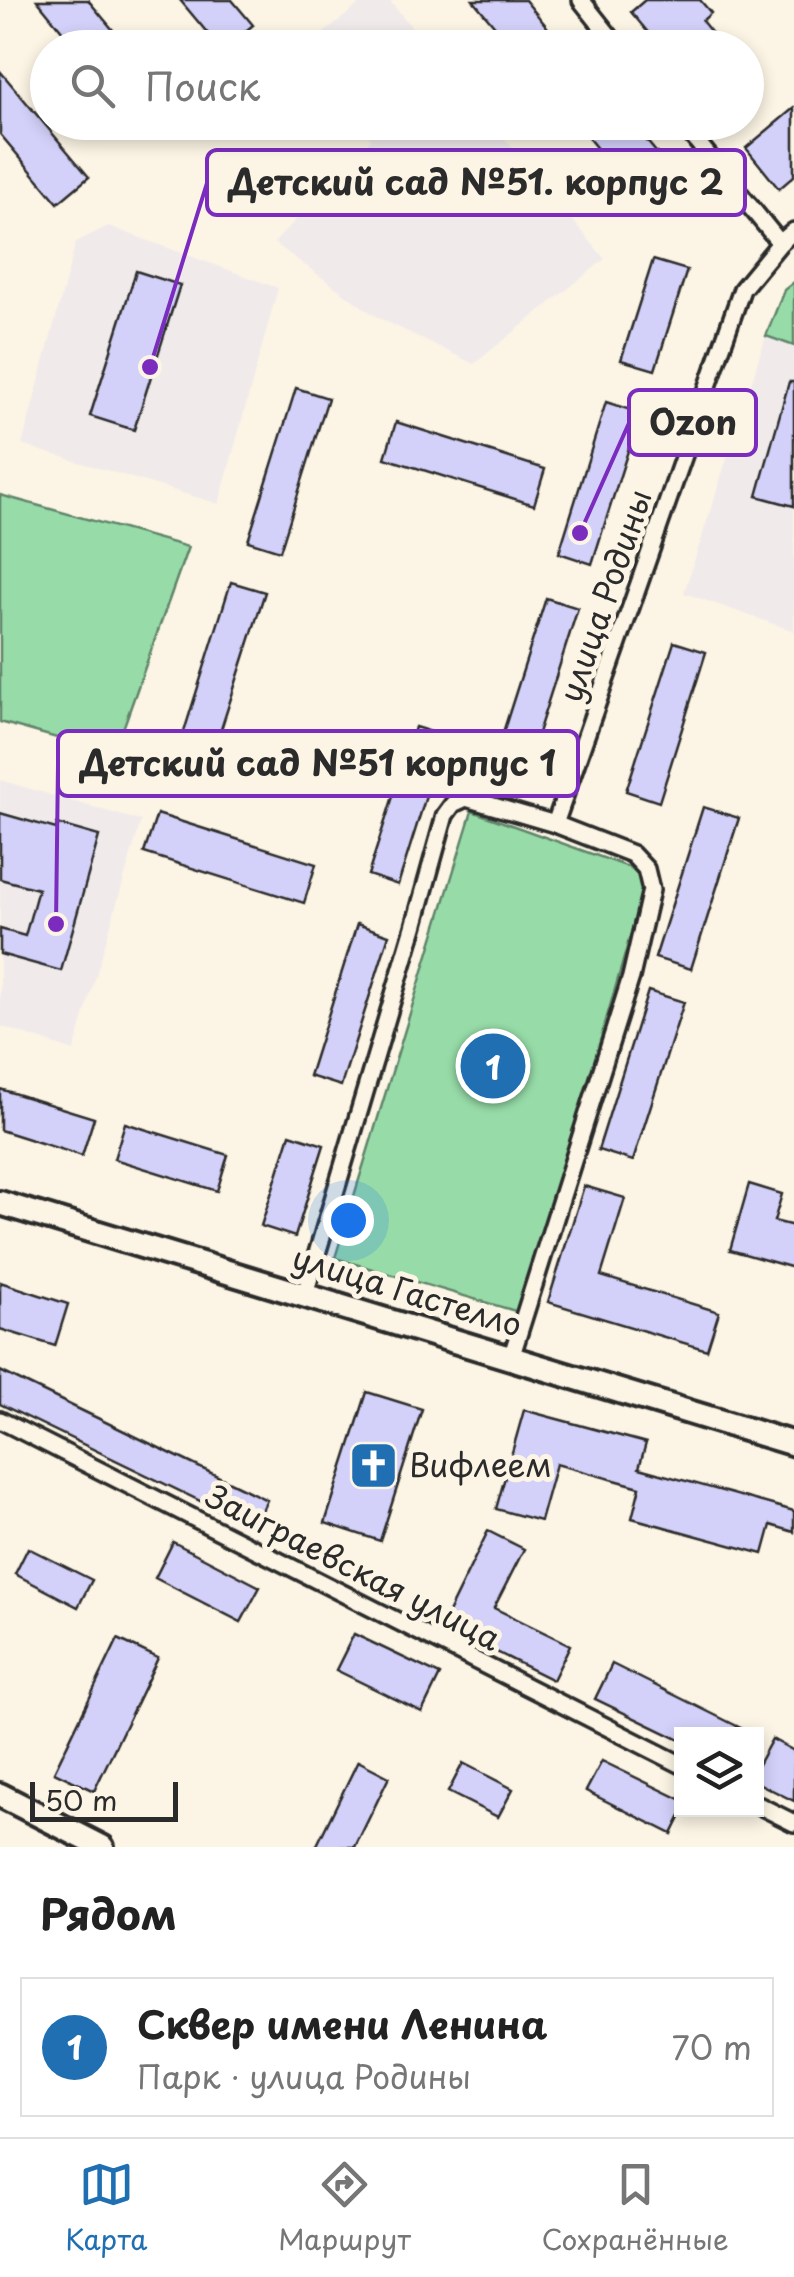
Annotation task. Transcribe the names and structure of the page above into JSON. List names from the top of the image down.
{
  "streets": {
    "street": ["улица Родины", "улица Гастелло", "Заиграевская улица"]
  },
  "places": {
    "other": ["Детский сад №51. корпус 2", "Ozon", "Детский сад №51 корпус 1"],
    "church": ["Вифлеем"]
  },
  "scale_bar": "50 m",
  "page": {
    "search": "Поиск",
    "pins": "1",
    "scale": "50 m",
    "heading": "Рядом",
    "list": [
      {
        "mark": "1",
        "name": "Сквер имени Ленина",
        "note": "Парк · улица Родины",
        "value": "70 m"
      }
    ],
    "nav": ["Карта", "Маршрут", "Сохранённые"]
  }
}
